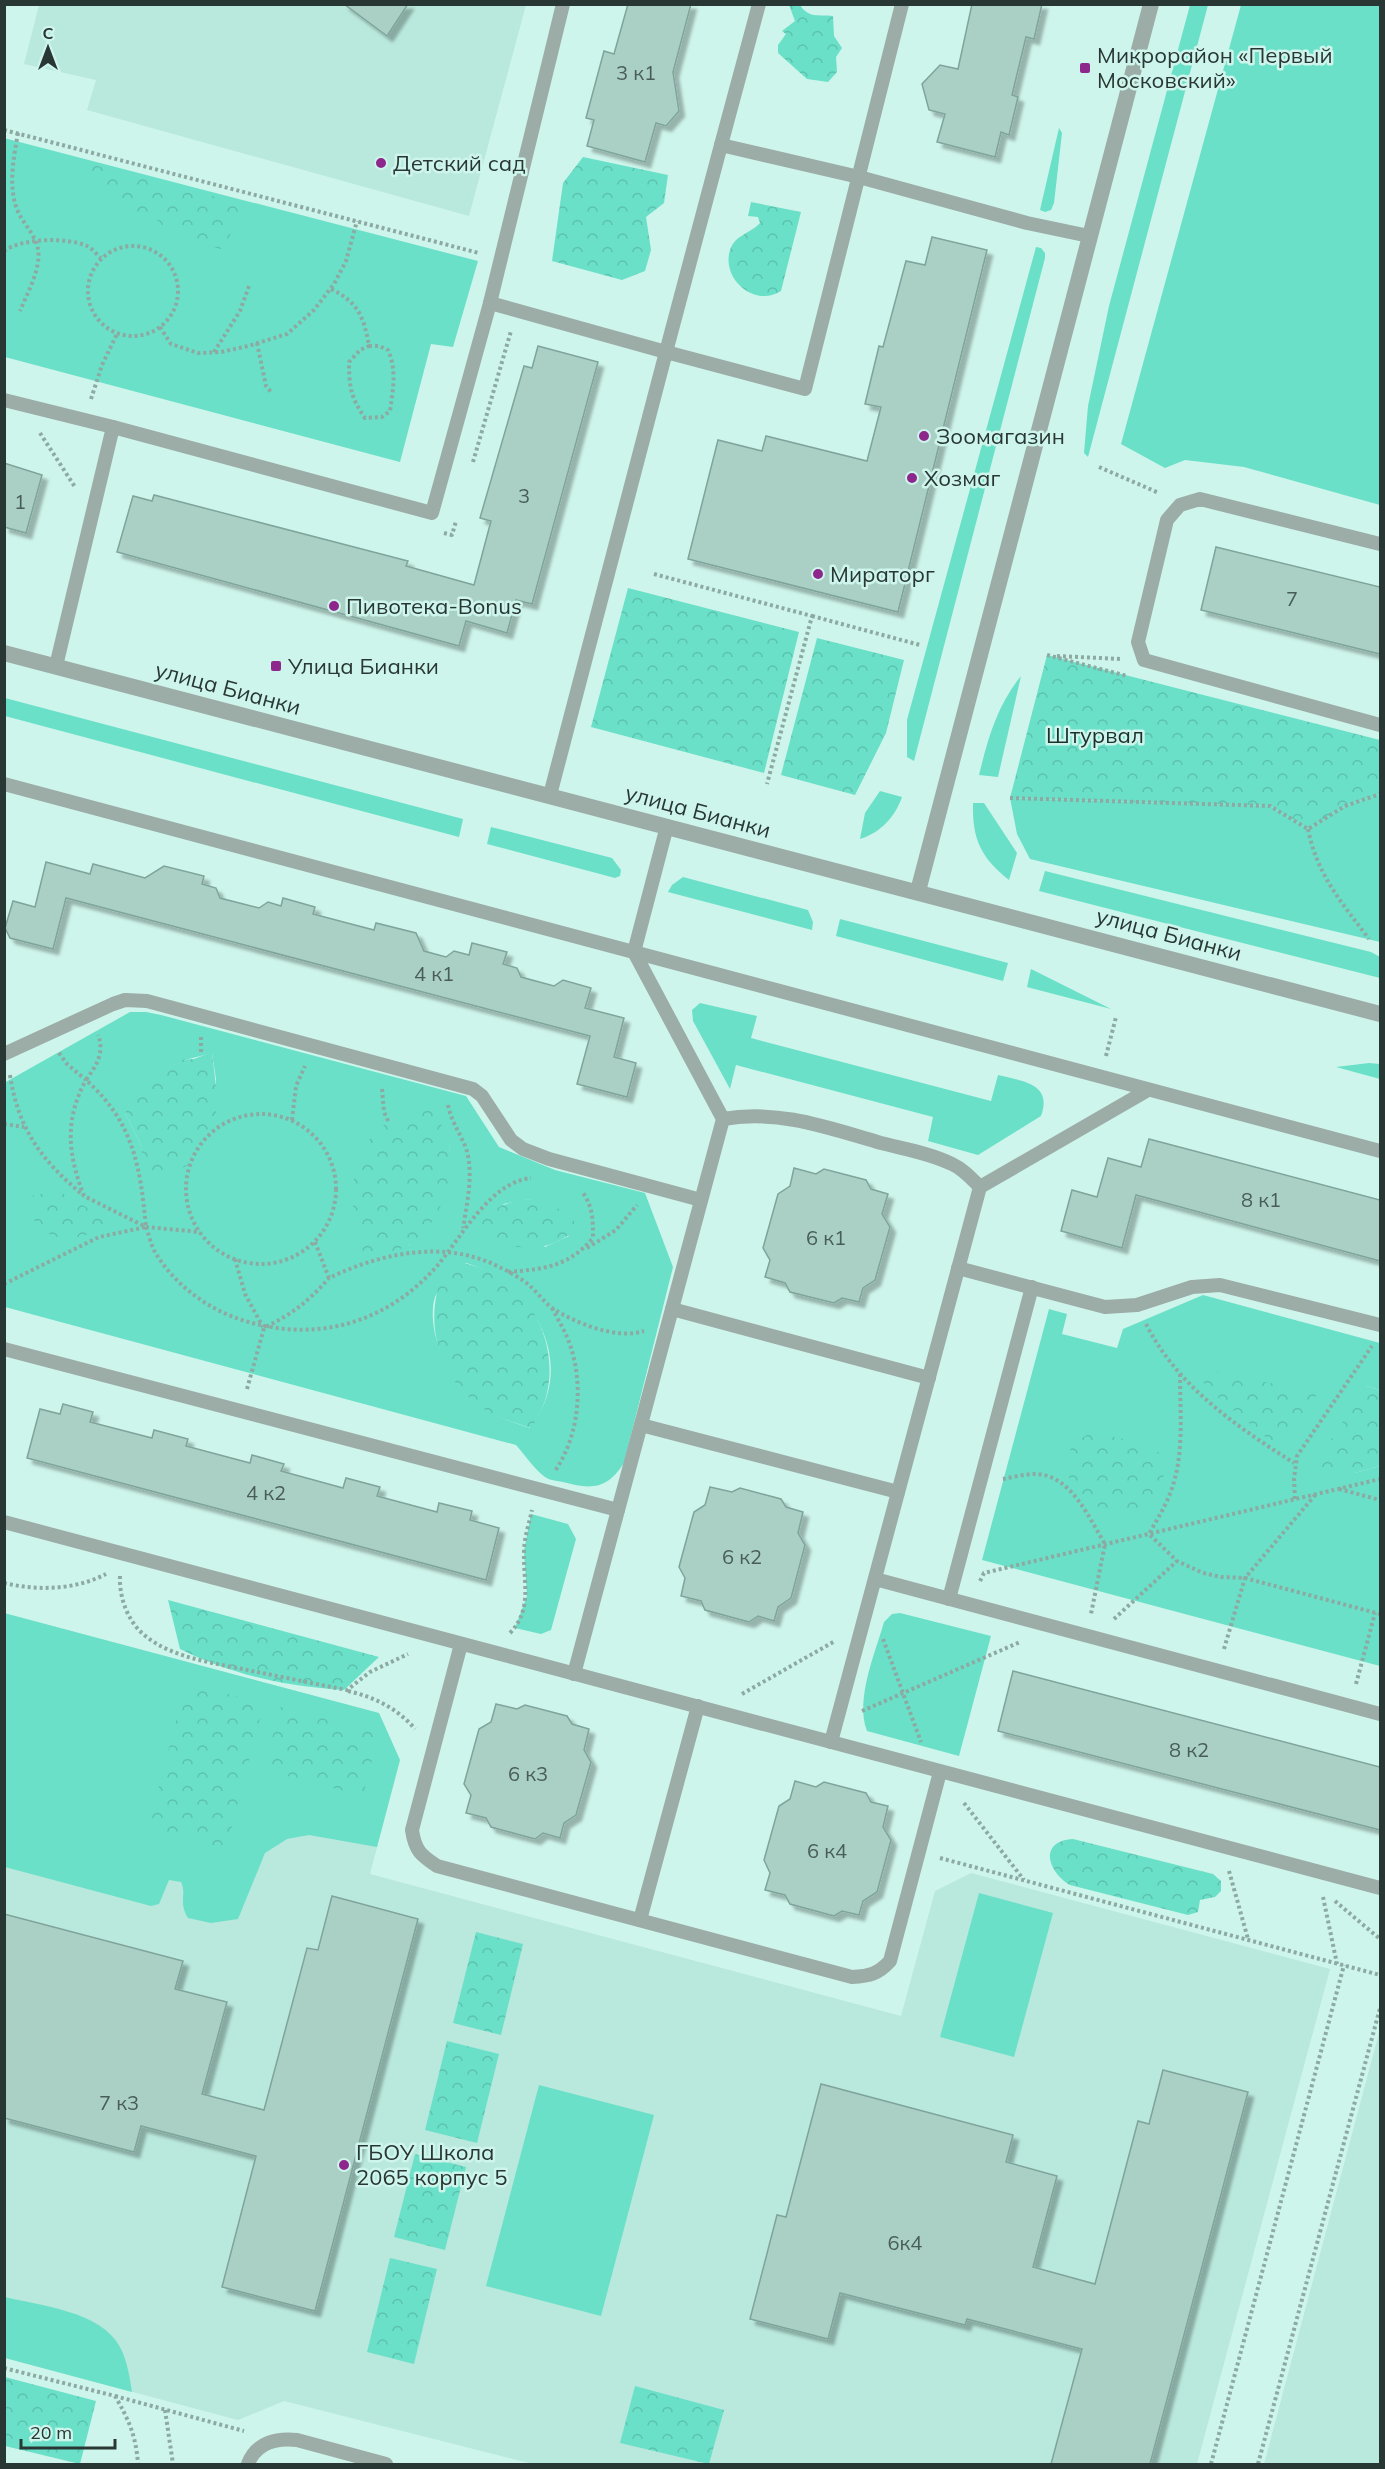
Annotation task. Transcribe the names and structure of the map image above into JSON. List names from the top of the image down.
{
  "streets": {
    "street": ["улица Бианки"]
  },
  "parks": ["Штурвал"],
  "places": {
    "transit": ["Микрорайон «Первый Московский»", "Улица Бианки"],
    "other": [
      "Детский сад",
      "Зоомагазин",
      "Хозмаг",
      "Мираторг",
      "Пивотека-Bonus",
      "ГБОУ Школа 2065 корпус 5"
    ]
  },
  "house_numbers": [
    "3 к1",
    "3",
    "1",
    "7",
    "4 к1",
    "8 к1",
    "6 к1",
    "4 к2",
    "6 к2",
    "8 к2",
    "6 к3",
    "6 к4",
    "7 к3",
    "6к4"
  ],
  "scale_bar": "20 m",
  "north": "top"
}
